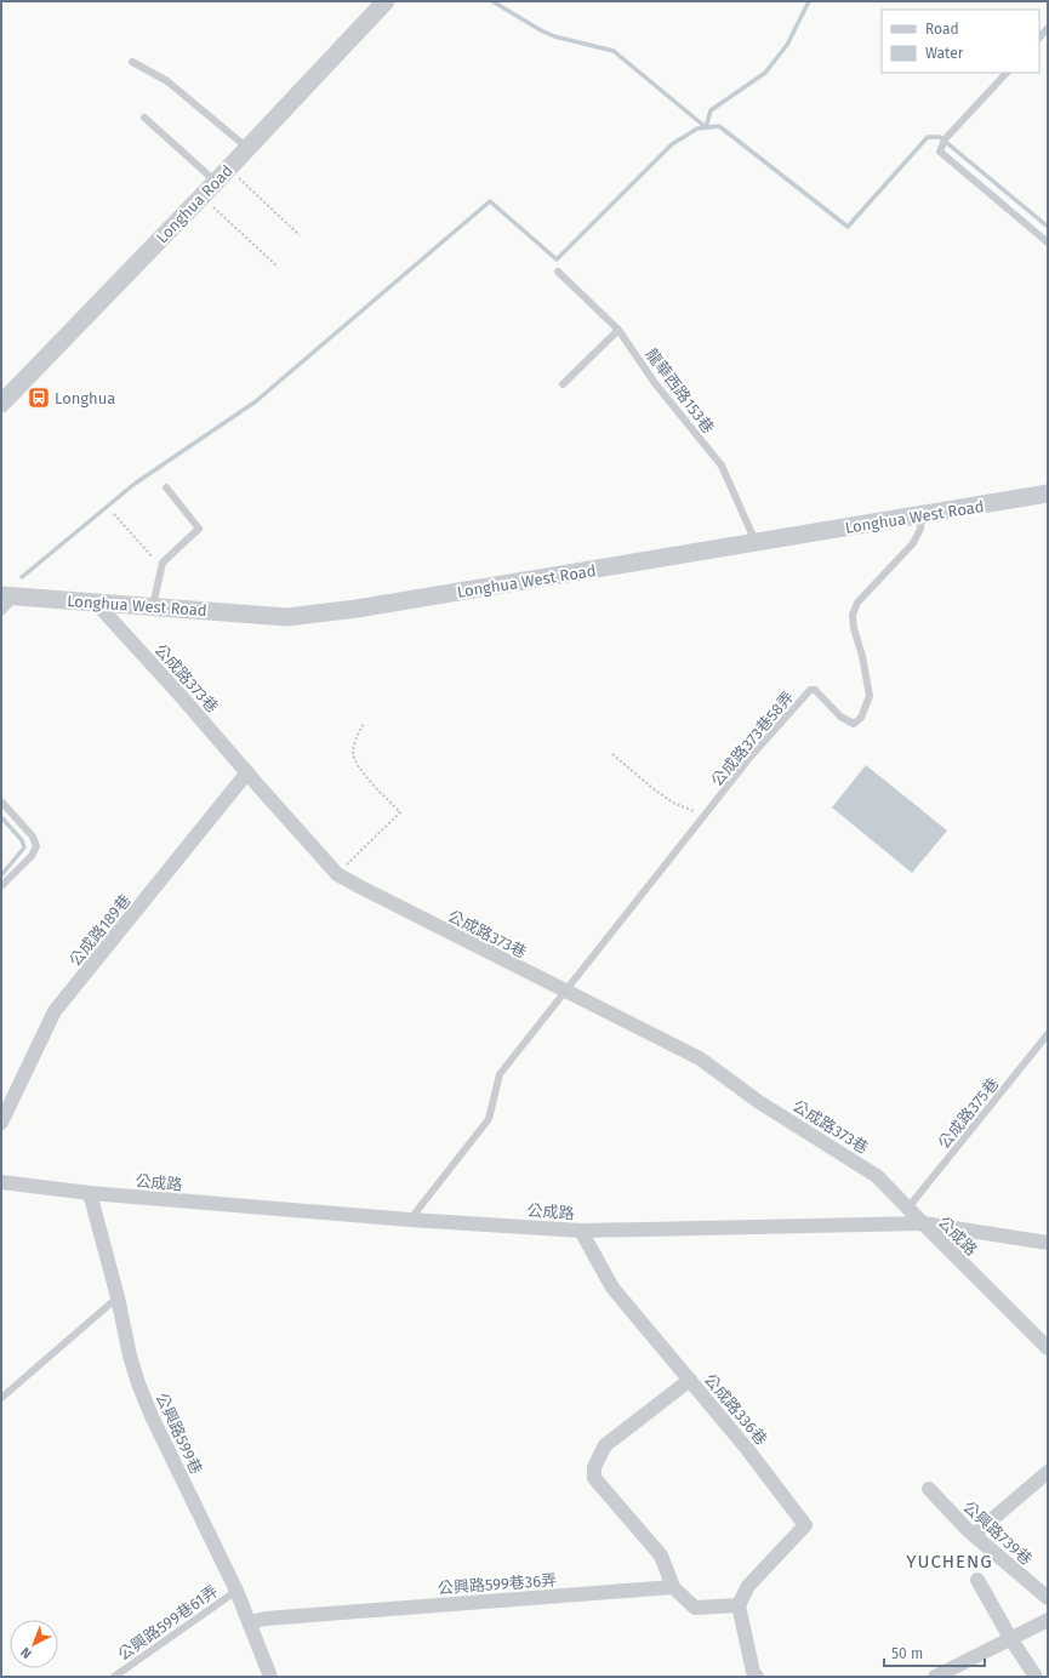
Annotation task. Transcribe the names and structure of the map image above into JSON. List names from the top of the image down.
{
  "streets": {
    "street": [
      "Longhua Road",
      "Longhua West Road",
      "公成路373巷",
      "公成路189巷",
      "公成路",
      "公成路336巷",
      "公興路599巷",
      "公興路739巷",
      "公興路599巷36弄"
    ],
    "lane": [
      "龍華西路153巷",
      "公成路373巷58弄",
      "公成路375巷",
      "公興路599巷61弄"
    ]
  },
  "crossings": [
    ["龍華西路153巷", "Longhua West Road"],
    ["Longhua West Road", "公成路373巷"],
    ["Longhua West Road", "公成路373巷58弄"],
    ["公成路373巷", "公成路373巷58弄"],
    ["公成路373巷", "公成路189巷"],
    ["公成路373巷", "公成路375巷"],
    ["公成路373巷", "公成路"],
    ["公成路373巷58弄", "公成路"],
    ["公成路", "公成路336巷"],
    ["公成路", "公興路599巷"],
    ["公興路599巷", "公興路599巷36弄"],
    ["公興路599巷", "公興路599巷61弄"]
  ],
  "districts": ["YUCHENG"],
  "places": {
    "bus stop": ["Longhua"]
  },
  "legend": ["Road", "Water"],
  "scale_bar": "50 m",
  "north": "bottom left"
}
